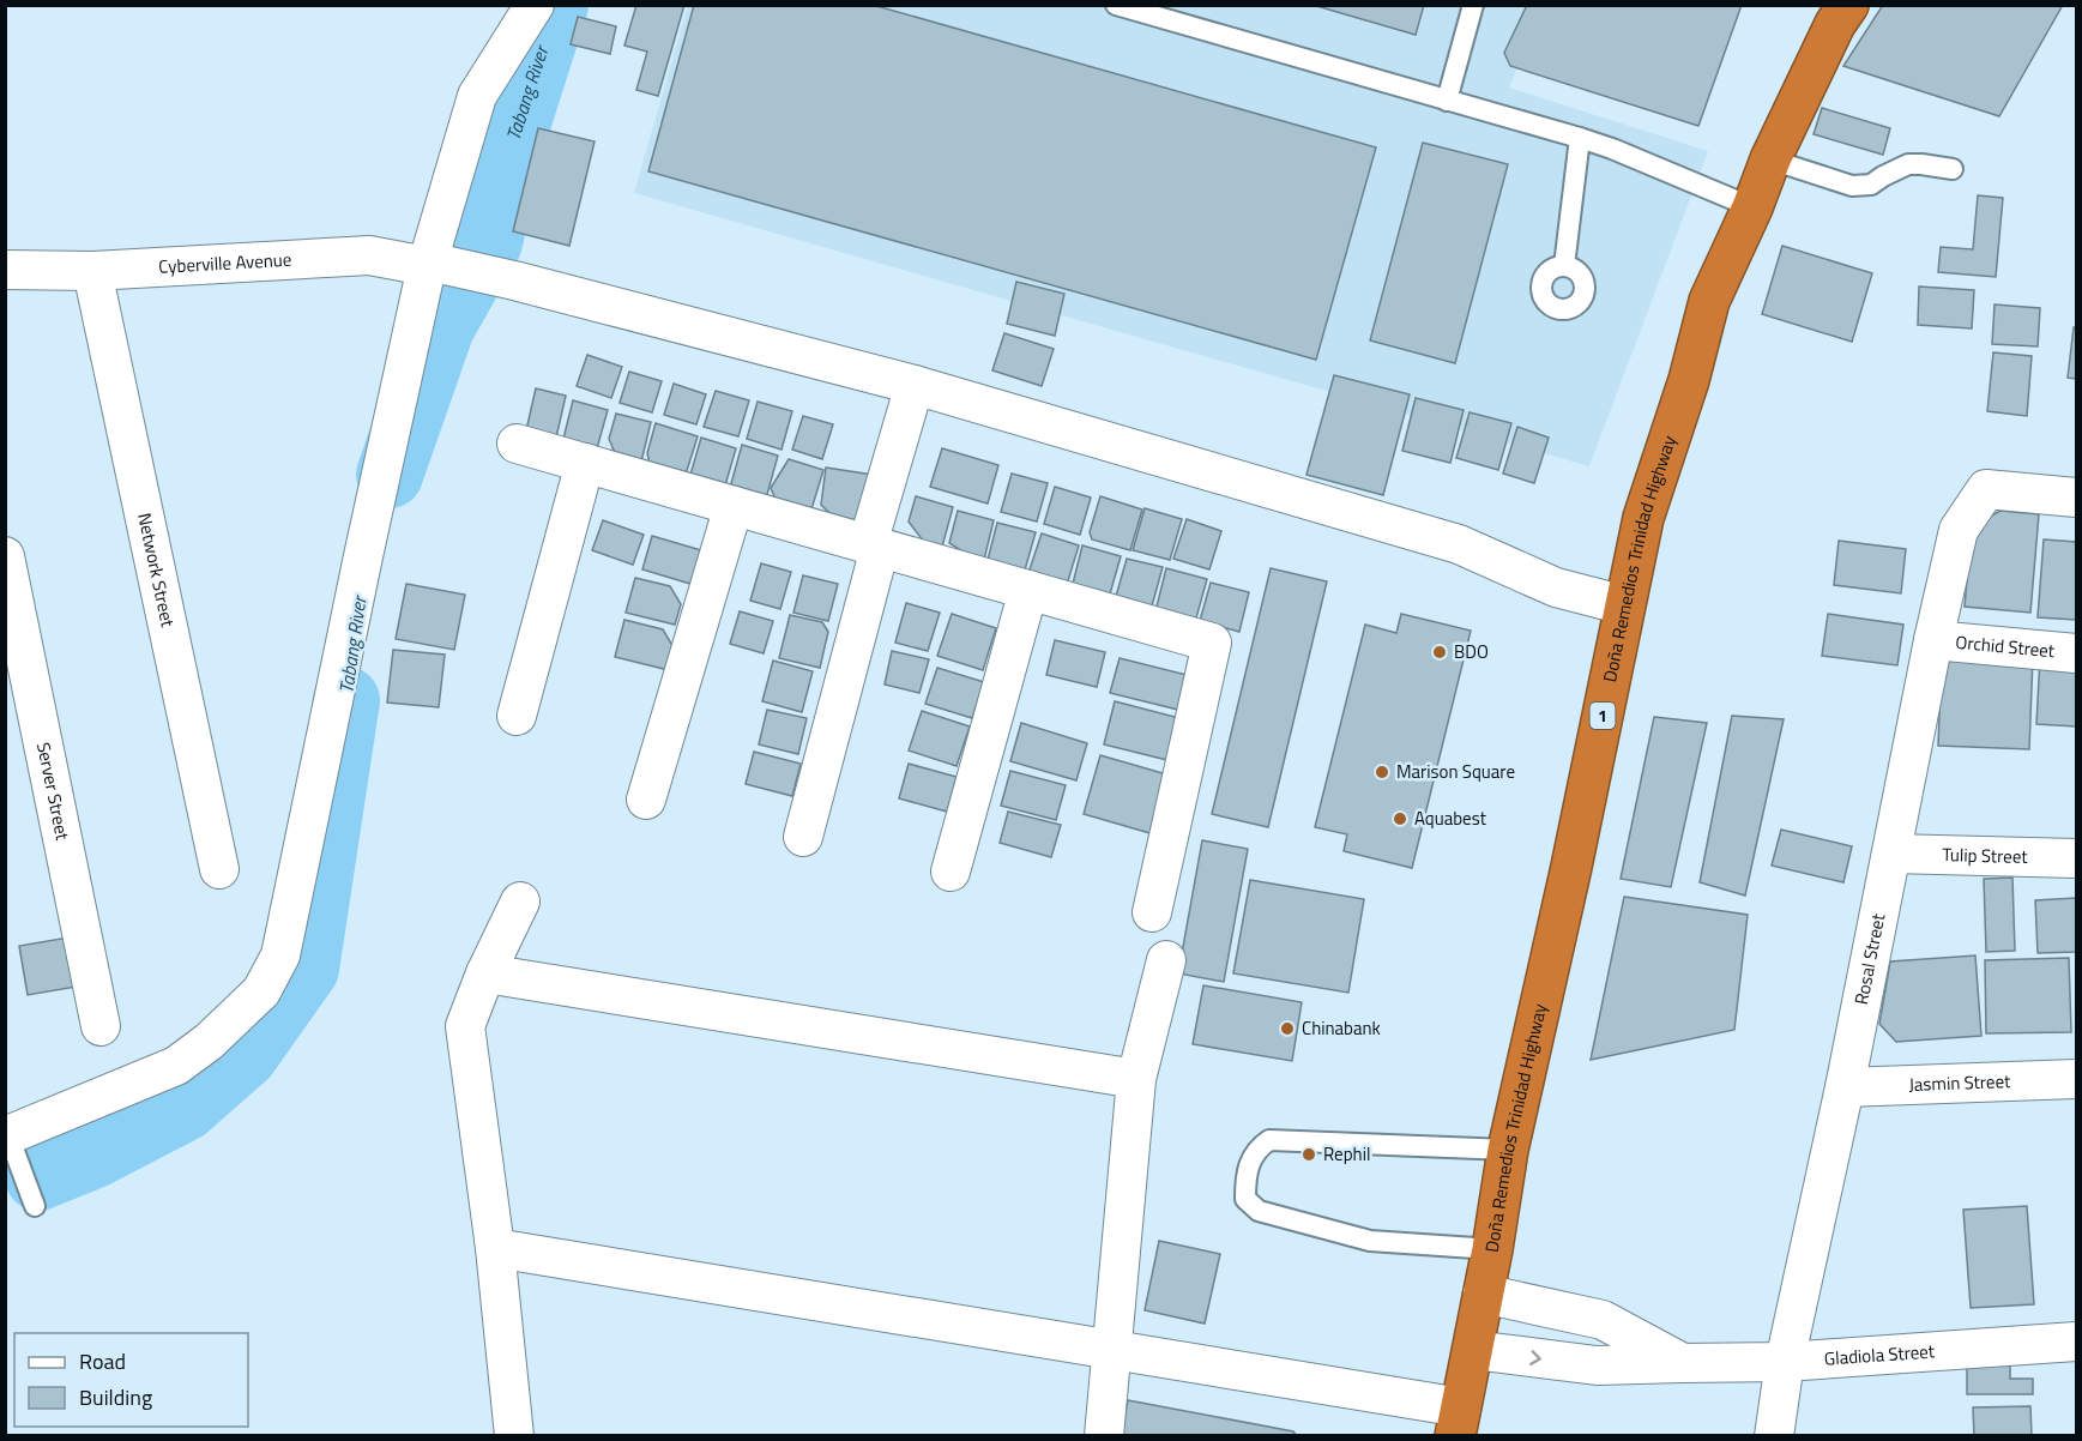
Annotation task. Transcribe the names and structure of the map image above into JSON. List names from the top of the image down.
{
  "streets": {
    "highway": ["Doña Remedios Trinidad Highway", "1"],
    "street": [
      "Cyberville Avenue",
      "Network Street",
      "Orchid Street",
      "Server Street",
      "Tulip Street",
      "Rosal Street",
      "Jasmin Street",
      "Gladiola Street"
    ]
  },
  "crossings": [
    ["Cyberville Avenue", "Doña Remedios Trinidad Highway"],
    ["Cyberville Avenue", "Network Street"],
    ["Doña Remedios Trinidad Highway", "Gladiola Street"],
    ["Orchid Street", "Rosal Street"],
    ["Tulip Street", "Rosal Street"],
    ["Rosal Street", "Jasmin Street"],
    ["Rosal Street", "Gladiola Street"]
  ],
  "water": ["Tabang River"],
  "places": [
    "BDO",
    "Marison Square",
    "Aquabest",
    "Chinabank",
    "Rephil"
  ],
  "legend": ["Road", "Building"]
}
